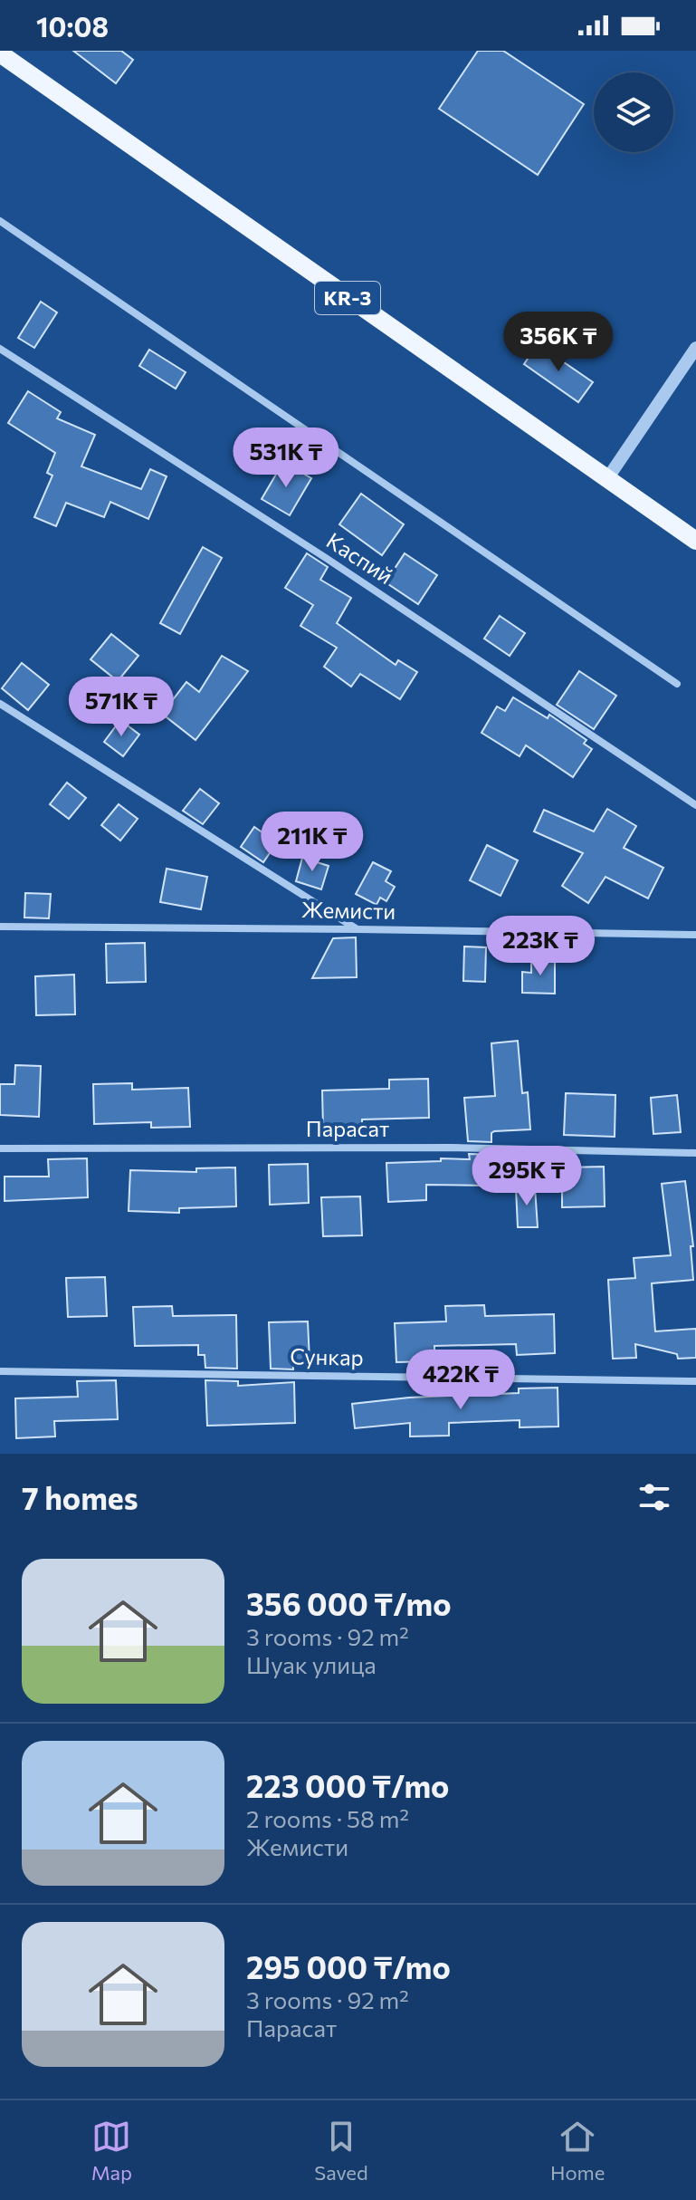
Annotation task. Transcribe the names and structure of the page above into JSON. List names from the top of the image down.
{
  "streets": {
    "main road": ["KR-3"],
    "street": [
      "Каспий",
      "Жемисти",
      "Парасат",
      "Сункар"
    ]
  },
  "page": {
    "status": "10:08",
    "price": [
      "356K ₸",
      "531K ₸",
      "571K ₸",
      "211K ₸",
      "223K ₸",
      "295K ₸",
      "422K ₸"
    ],
    "heading": "7 homes",
    "list": [
      {
        "name": "356 000 ₸/mo",
        "note": "3 rooms · 92 m² · Шуак улица"
      },
      {
        "name": "223 000 ₸/mo",
        "note": "2 rooms · 58 m² · Жемисти"
      },
      {
        "name": "295 000 ₸/mo",
        "note": "3 rooms · 92 m² · Парасат"
      }
    ],
    "tabs": ["Map", "Saved", "Home"]
  }
}
